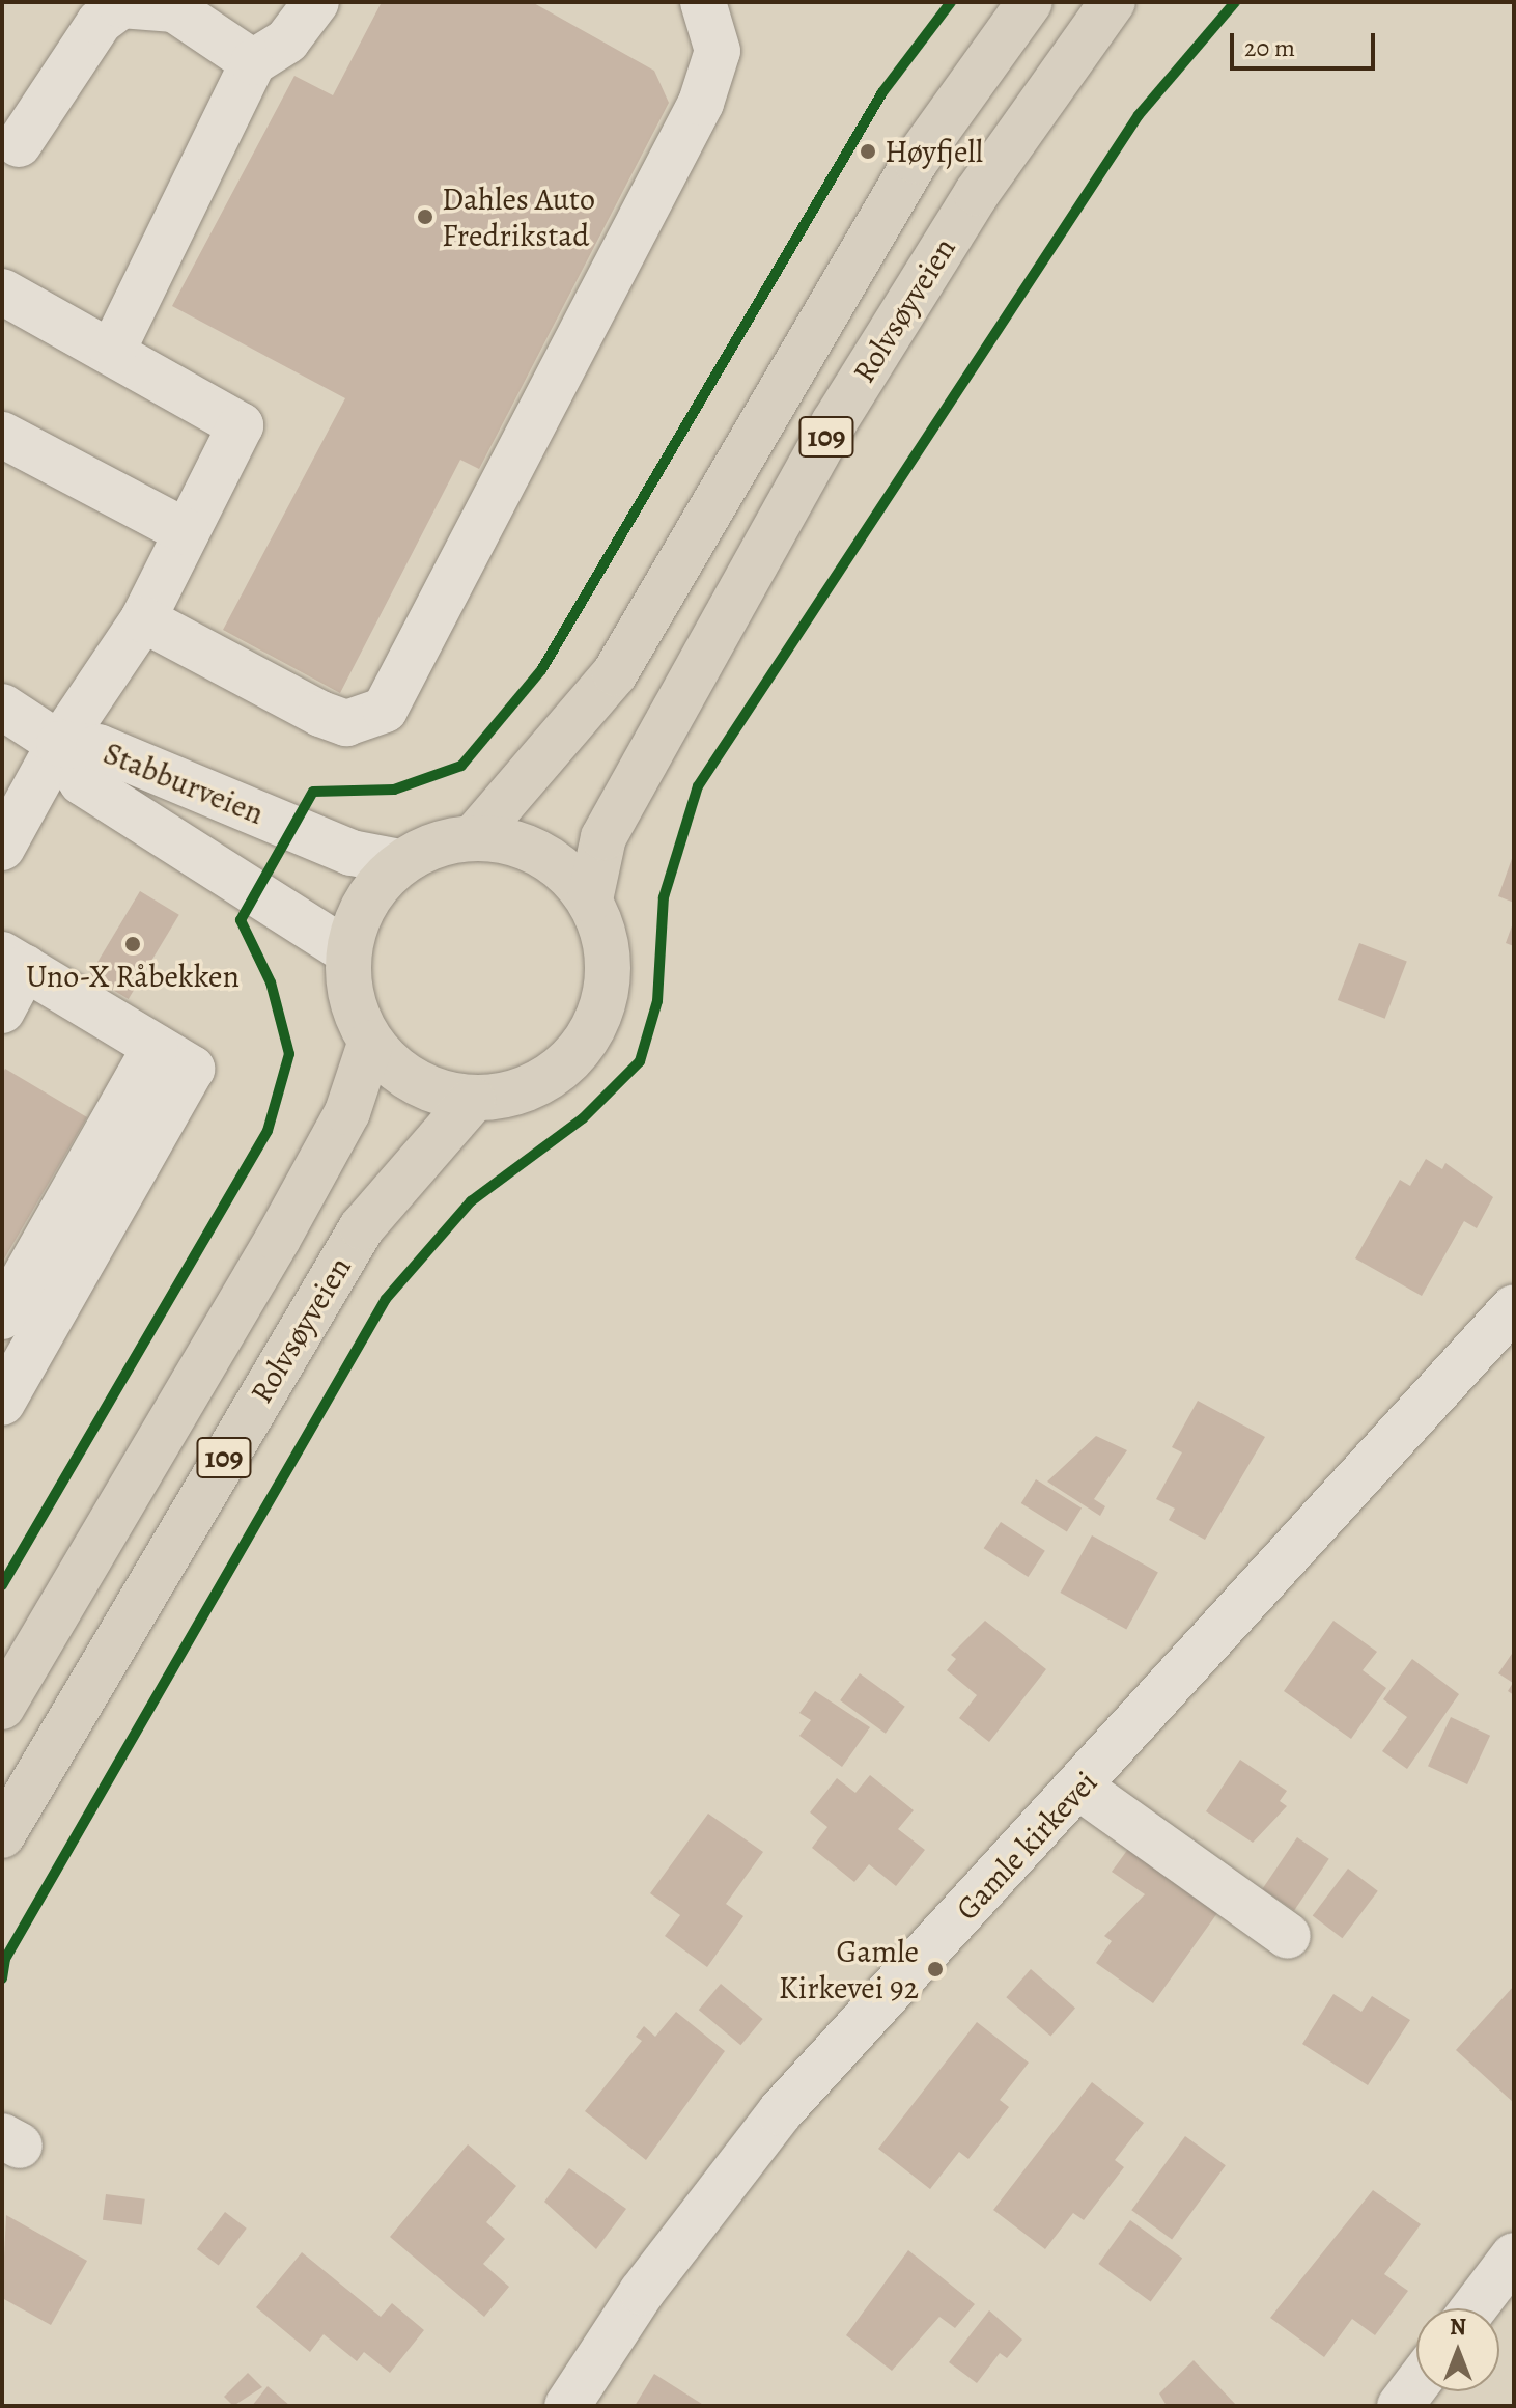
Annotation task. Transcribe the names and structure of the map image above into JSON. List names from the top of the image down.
{
  "streets": {
    "main road": ["Rolvsøyveien", "109"],
    "street": ["Stabburveien", "Gamle kirkevei"]
  },
  "crossings": [
    ["Rolvsøyveien", "109"],
    ["Rolvsøyveien", "Stabburveien"],
    ["109", "Stabburveien"]
  ],
  "places": [
    "Høyfjell",
    "Dahles Auto Fredrikstad",
    "Uno-X Råbekken",
    "Gamle Kirkevei 92"
  ],
  "scale_bar": "20 m",
  "north": "top"
}
